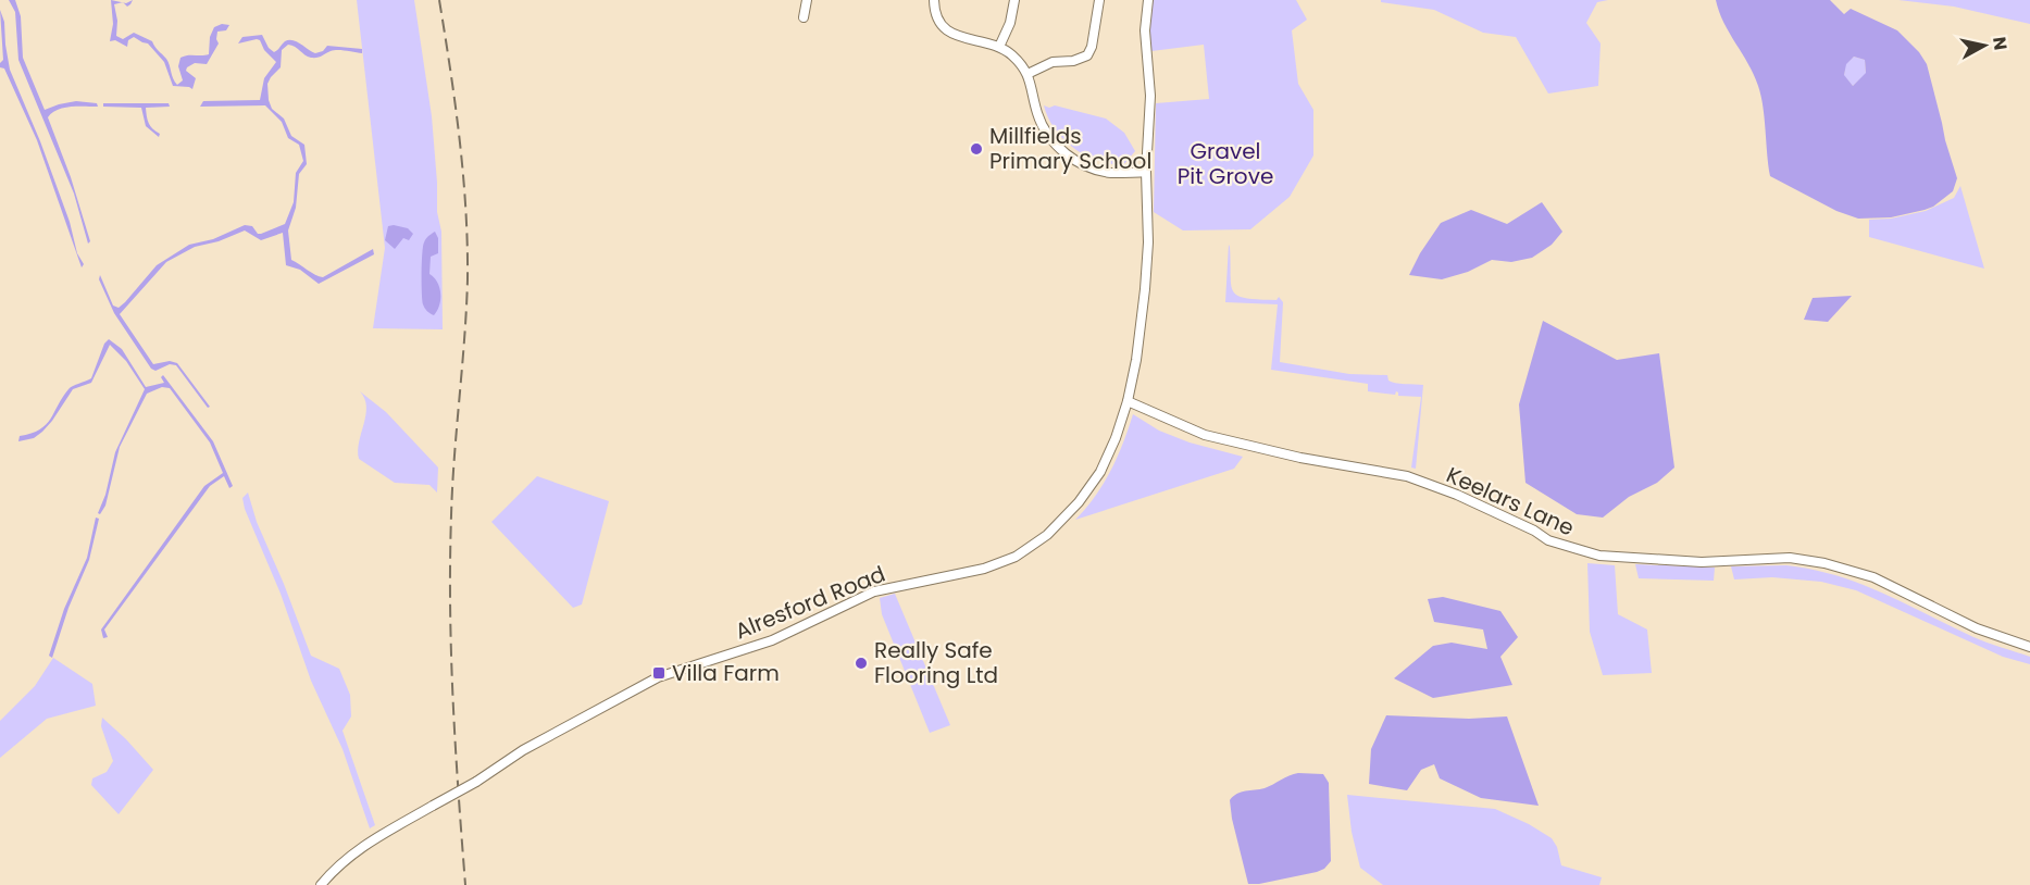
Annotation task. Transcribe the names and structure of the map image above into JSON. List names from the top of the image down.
{
  "streets": {
    "street": ["Keelars Lane", "Alresford Road"]
  },
  "crossings": [
    ["Keelars Lane", "Alresford Road"]
  ],
  "parks": ["Gravel Pit Grove"],
  "places": {
    "other": ["Millfields Primary School", "Really Safe Flooring Ltd"],
    "transit": ["Villa Farm"]
  },
  "north": "right"
}
